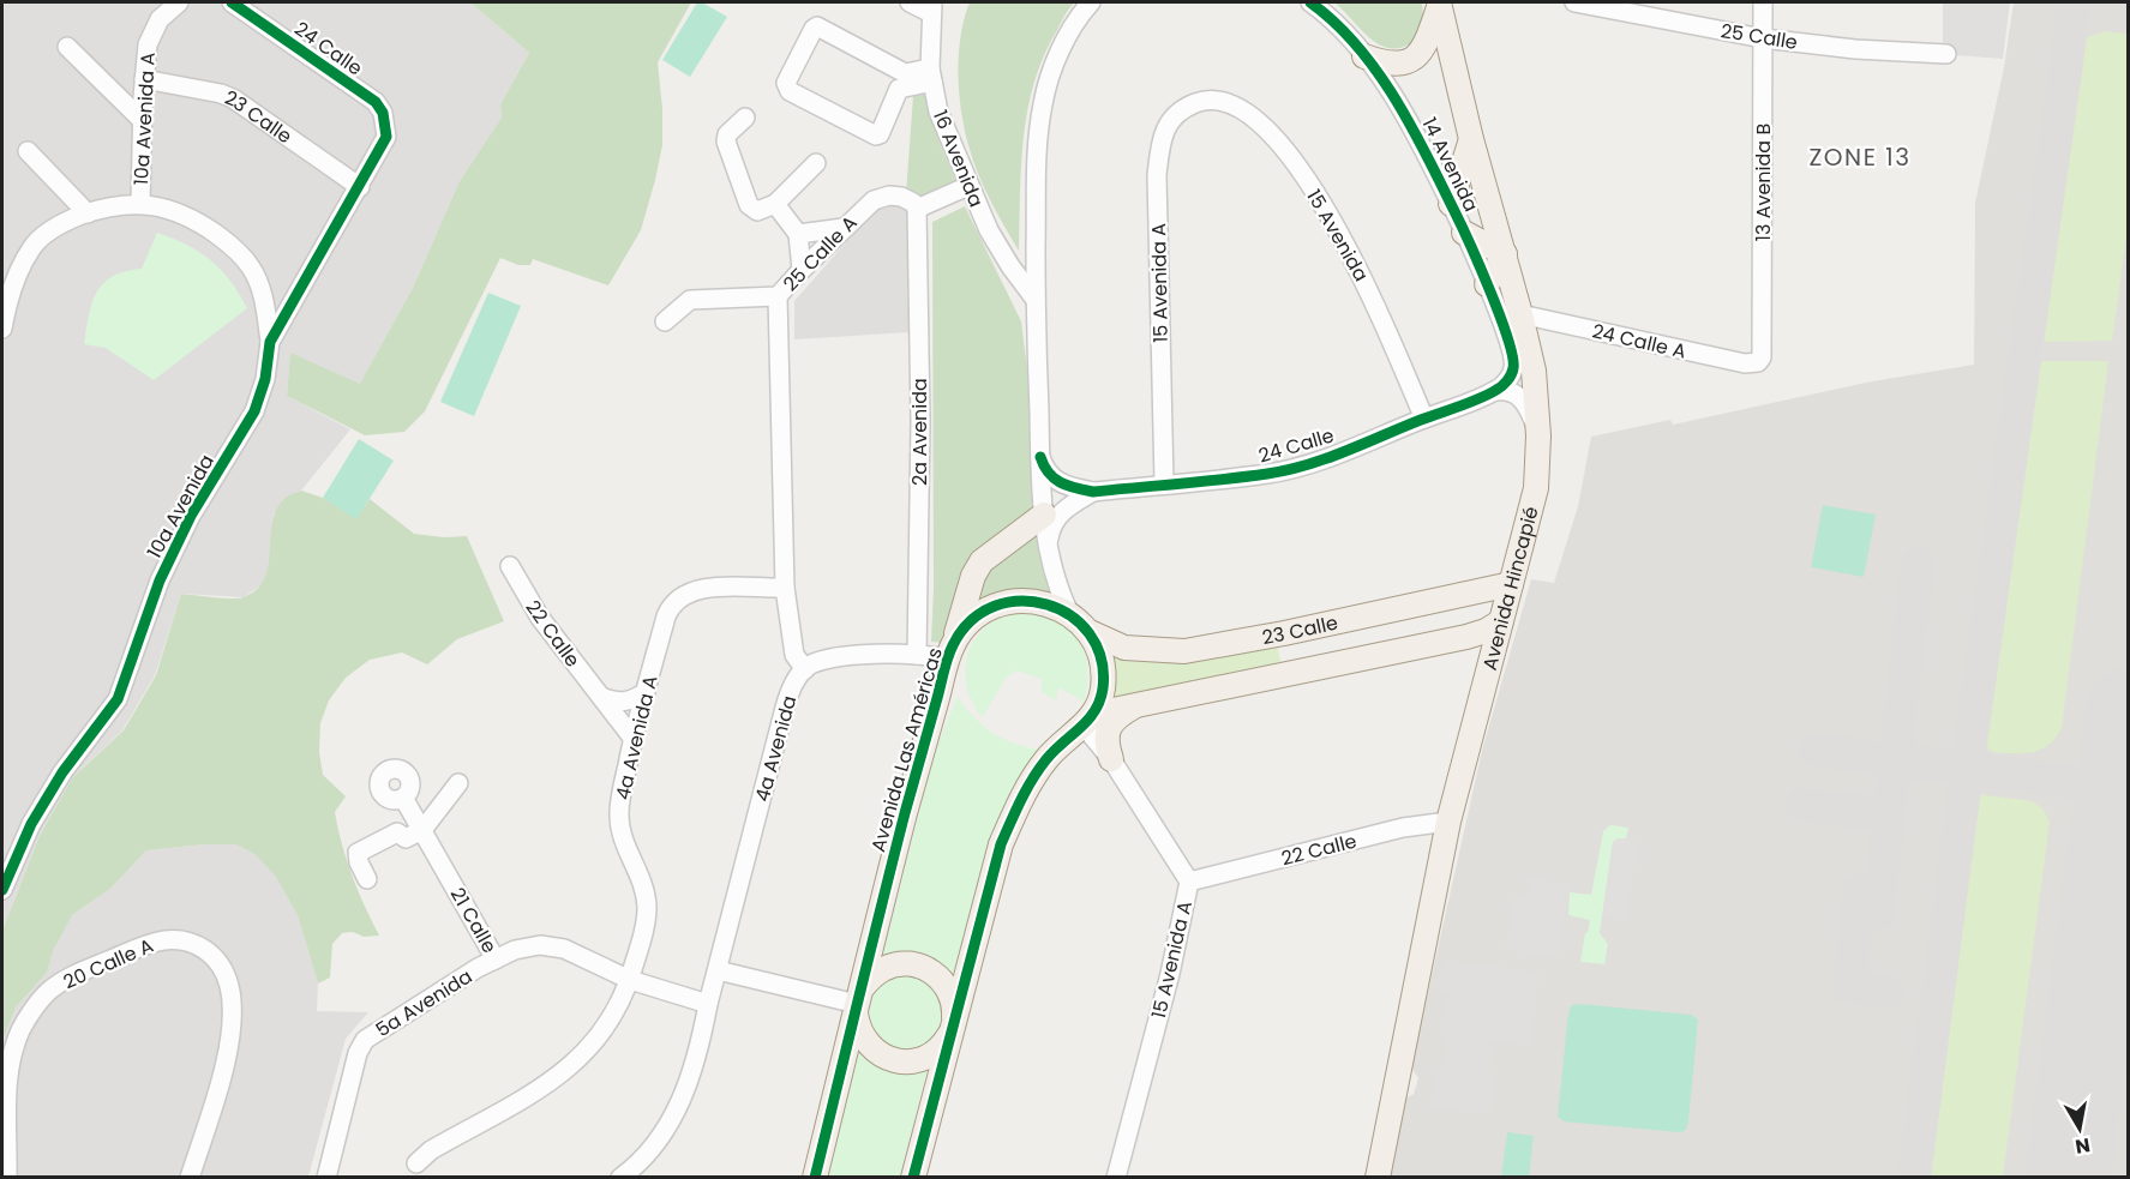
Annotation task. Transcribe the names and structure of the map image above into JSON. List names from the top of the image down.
{
  "streets": {
    "main road": ["23 Calle", "Avenida Hincapié", "Avenida Las Américas"],
    "street": [
      "25 Calle",
      "24 Calle",
      "10a Avenida A",
      "16 Avenida",
      "14 Avenida",
      "13 Avenida B",
      "15 Avenida",
      "25 Calle A",
      "15 Avenida A",
      "24 Calle A",
      "2a Avenida",
      "10a Avenida",
      "22 Calle",
      "4a Avenida A",
      "4a Avenida",
      "21 Calle",
      "20 Calle A",
      "5a Avenida"
    ]
  },
  "crossings": [
    ["25 Calle", "13 Avenida B"],
    ["24 Calle", "14 Avenida"],
    ["24 Calle", "15 Avenida"],
    ["24 Calle", "15 Avenida A"],
    ["24 Calle", "10a Avenida"],
    ["10a Avenida A", "23 Calle"],
    ["23 Calle", "15 Avenida A"],
    ["23 Calle", "10a Avenida"],
    ["23 Calle", "Avenida Hincapié"],
    ["23 Calle", "Avenida Las Américas"],
    ["13 Avenida B", "24 Calle A"],
    ["15 Avenida", "15 Avenida A"],
    ["25 Calle A", "2a Avenida"],
    ["15 Avenida A", "22 Calle"],
    ["24 Calle A", "Avenida Hincapié"],
    ["2a Avenida", "Avenida Las Américas"],
    ["Avenida Hincapié", "22 Calle"],
    ["22 Calle", "4a Avenida A"],
    ["4a Avenida A", "21 Calle"],
    ["4a Avenida", "21 Calle"],
    ["21 Calle", "5a Avenida"]
  ],
  "districts": ["ZONE 13"],
  "north": "bottom"
}
